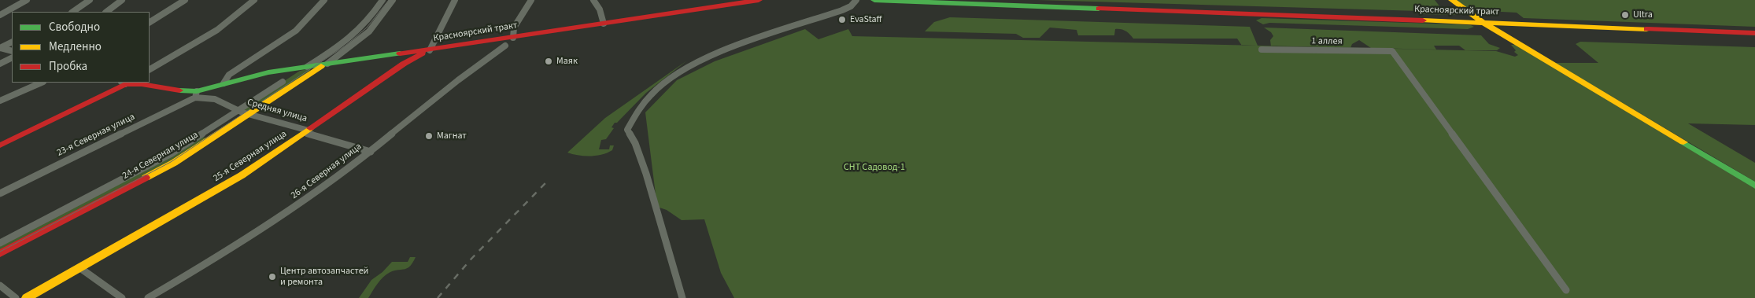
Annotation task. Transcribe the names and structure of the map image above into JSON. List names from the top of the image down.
{
  "streets": {
    "main road": [
      "Красноярский тракт",
      "Средняя улица",
      "24-я Северная улица",
      "25-я Северная улица"
    ],
    "street": ["1 аллея", "23-я Северная улица", "26-я Северная улица"]
  },
  "crossings": [
    ["Красноярский тракт", "Средняя улица"],
    ["Красноярский тракт", "23-я Северная улица"],
    ["Красноярский тракт", "24-я Северная улица"],
    ["Красноярский тракт", "25-я Северная улица"],
    ["Средняя улица", "23-я Северная улица"],
    ["Средняя улица", "24-я Северная улица"],
    ["Средняя улица", "25-я Северная улица"],
    ["Средняя улица", "26-я Северная улица"]
  ],
  "parks": ["СНТ Садовод-1"],
  "places": [
    "Ultra",
    "EvaStaff",
    "Маяк",
    "Магнат",
    "Центр автозапчастей и ремонта"
  ],
  "legend": ["Свободно", "Медленно", "Пробка"]
}
